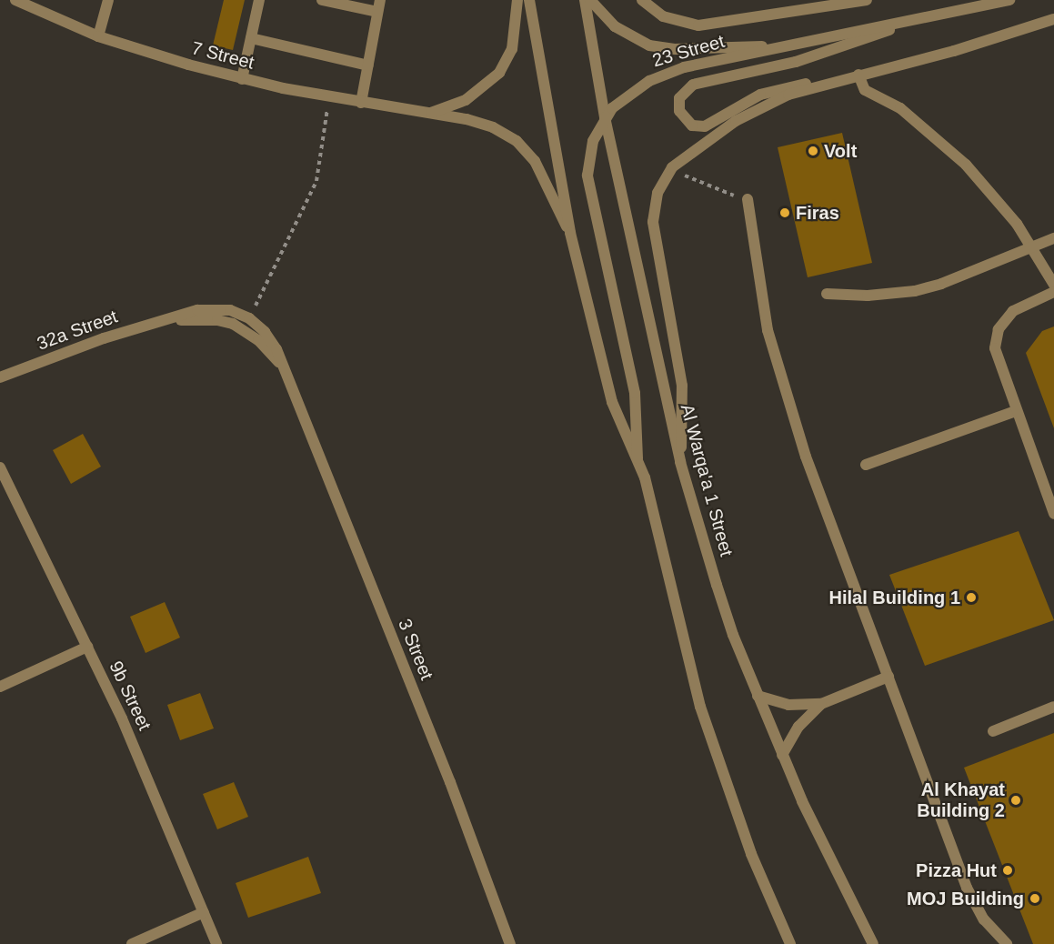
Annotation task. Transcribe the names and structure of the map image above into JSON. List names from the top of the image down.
{
  "streets": {
    "street": [
      "23 Street",
      "7 Street",
      "32a Street",
      "Al Warqa'a 1 Street",
      "3 Street",
      "9b Street"
    ]
  },
  "crossings": [
    ["23 Street", "Al Warqa'a 1 Street"],
    ["32a Street", "3 Street"]
  ],
  "places": [
    "Volt",
    "Firas",
    "Hilal Building 1",
    "Al Khayat Building 2",
    "Pizza Hut",
    "MOJ Building"
  ]
}
